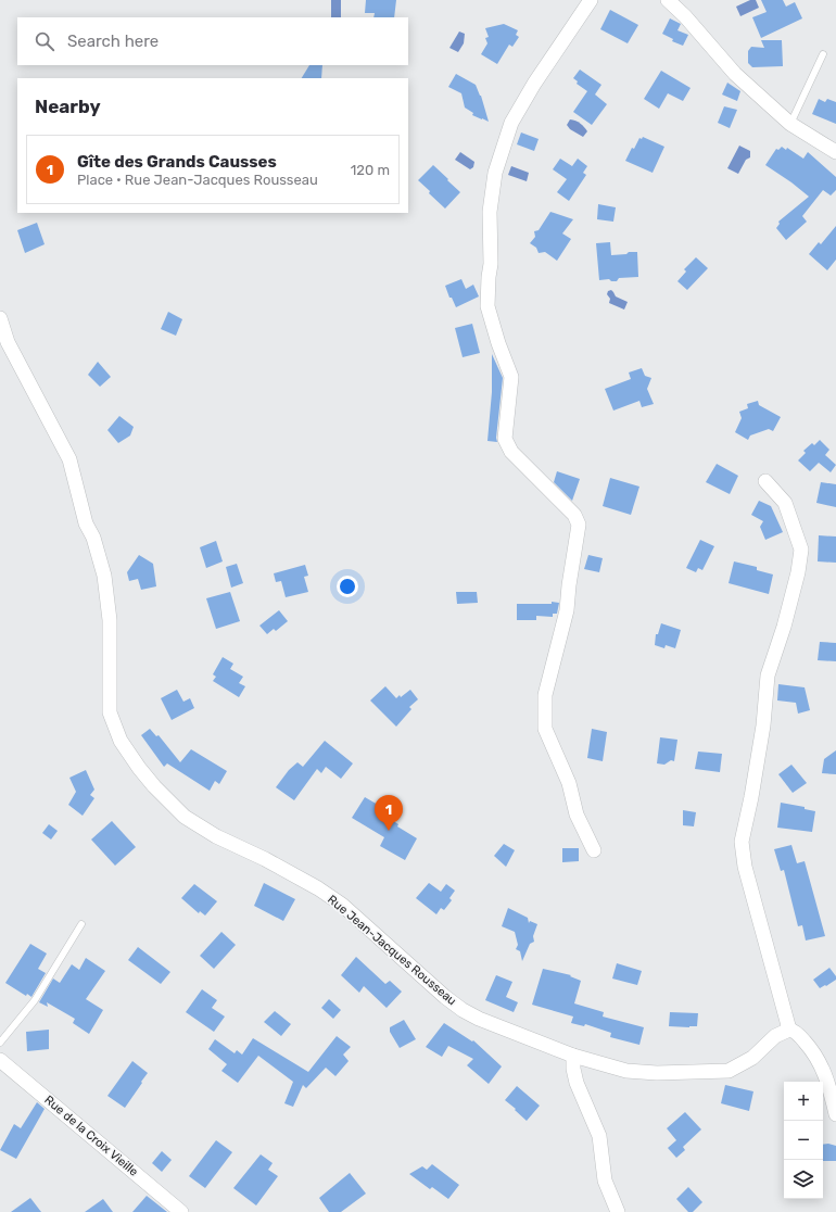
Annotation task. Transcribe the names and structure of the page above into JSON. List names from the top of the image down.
{
  "streets": {
    "street": ["Rue Jean-Jacques Rousseau", "Rue de la Croix Vieille"]
  },
  "page": {
    "search": "Search here",
    "heading": "Nearby",
    "list": [
      {
        "mark": "1",
        "name": "Gîte des Grands Causses",
        "note": "Place · Rue Jean-Jacques Rousseau",
        "value": "120 m"
      }
    ],
    "pins": "1",
    "map_buttons": ["+", "−"]
  }
}
